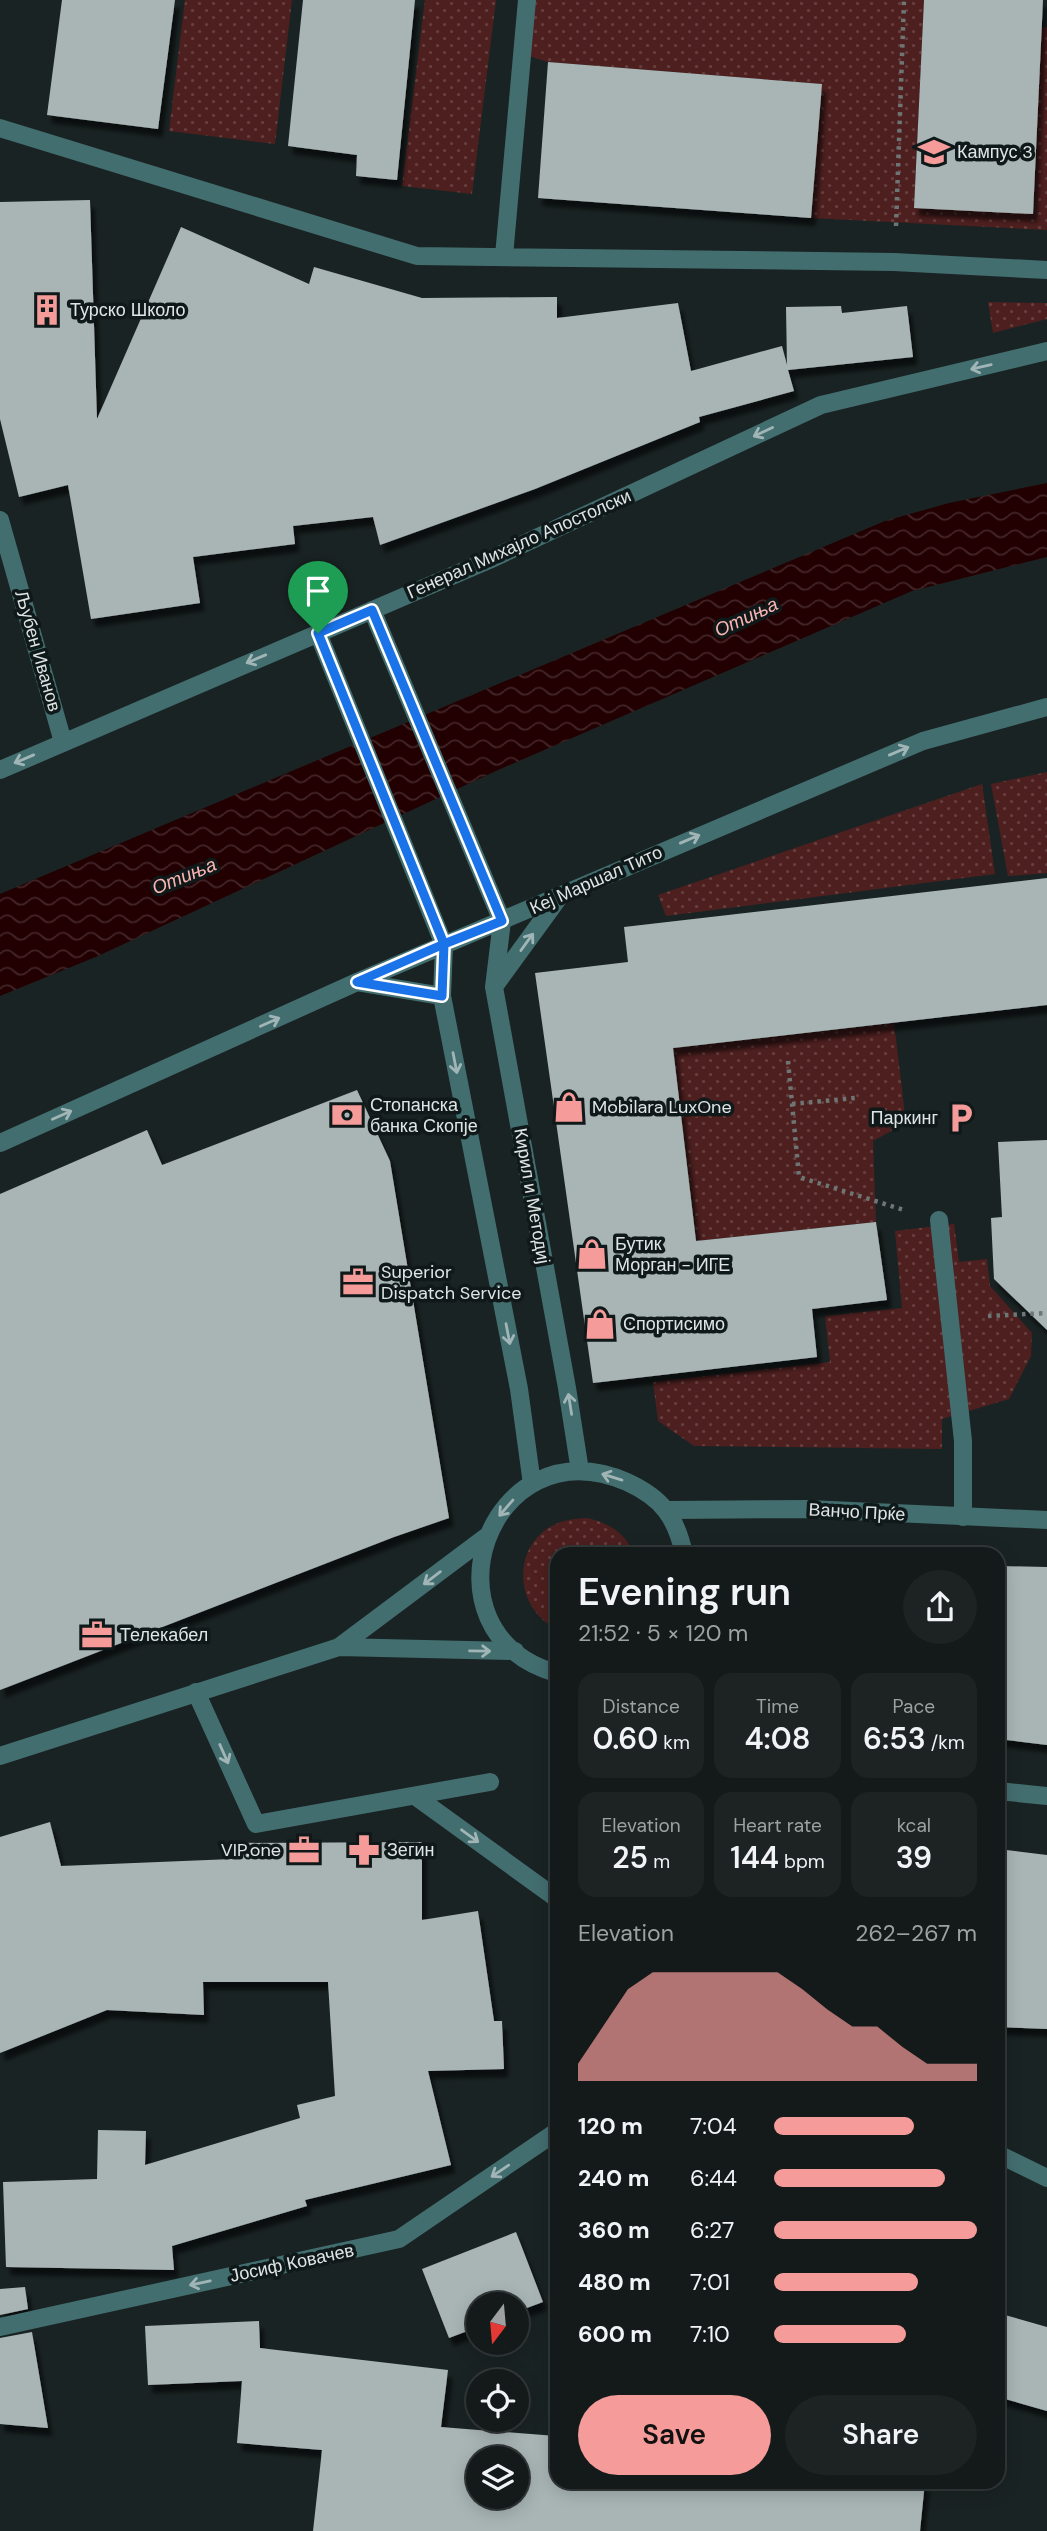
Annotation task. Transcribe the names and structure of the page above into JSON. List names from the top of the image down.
{
  "streets": {
    "street": [
      "Генерал Михајло Апостолски",
      "Љубен Иванов",
      "Кеј Маршал Тито",
      "Кирил и Методиј",
      "Ванчо Прќе",
      "Јосиф Ковачев"
    ]
  },
  "crossings": [
    ["Генерал Михајло Апостолски", "Љубен Иванов"],
    ["Кеј Маршал Тито", "Кирил и Методиј"]
  ],
  "one_way": ["Генерал Михајло Апостолски", "Кеј Маршал Тито", "Јосиф Ковачев"],
  "water": ["Отиња"],
  "places": {
    "school or university": ["Кампус 3"],
    "building": ["Турско Школо"],
    "shop": ["Mobilara LuxOne", "Бутик Морган - ИГЕ", "Спортисимо"],
    "bank": ["Стопанска банка Скопје"],
    "parking": ["Паркинг"],
    "office": ["Superior Dispatch Service", "Телекабел", "VIP.one"],
    "pharmacy": ["Зегин"]
  },
  "north": "bottom",
  "page": {
    "heading": ["Evening run", "21:52 · 5 × 120 m"],
    "stats": [
      ["Distance", "0.60 km"],
      ["Time", "4:08"],
      ["Pace", "6:53 /km"],
      ["Elevation", "25 m"],
      ["Heart rate", "144 bpm"],
      ["kcal", "39"]
    ],
    "chart": ["Elevation", "262–267 m"],
    "list": [
      {
        "name": "120 m",
        "note": "7:04"
      },
      {
        "name": "240 m",
        "note": "6:44"
      },
      {
        "name": "360 m",
        "note": "6:27"
      },
      {
        "name": "480 m",
        "note": "7:01"
      },
      {
        "name": "600 m",
        "note": "7:10"
      }
    ],
    "buttons": ["Save", "Share"]
  }
}
